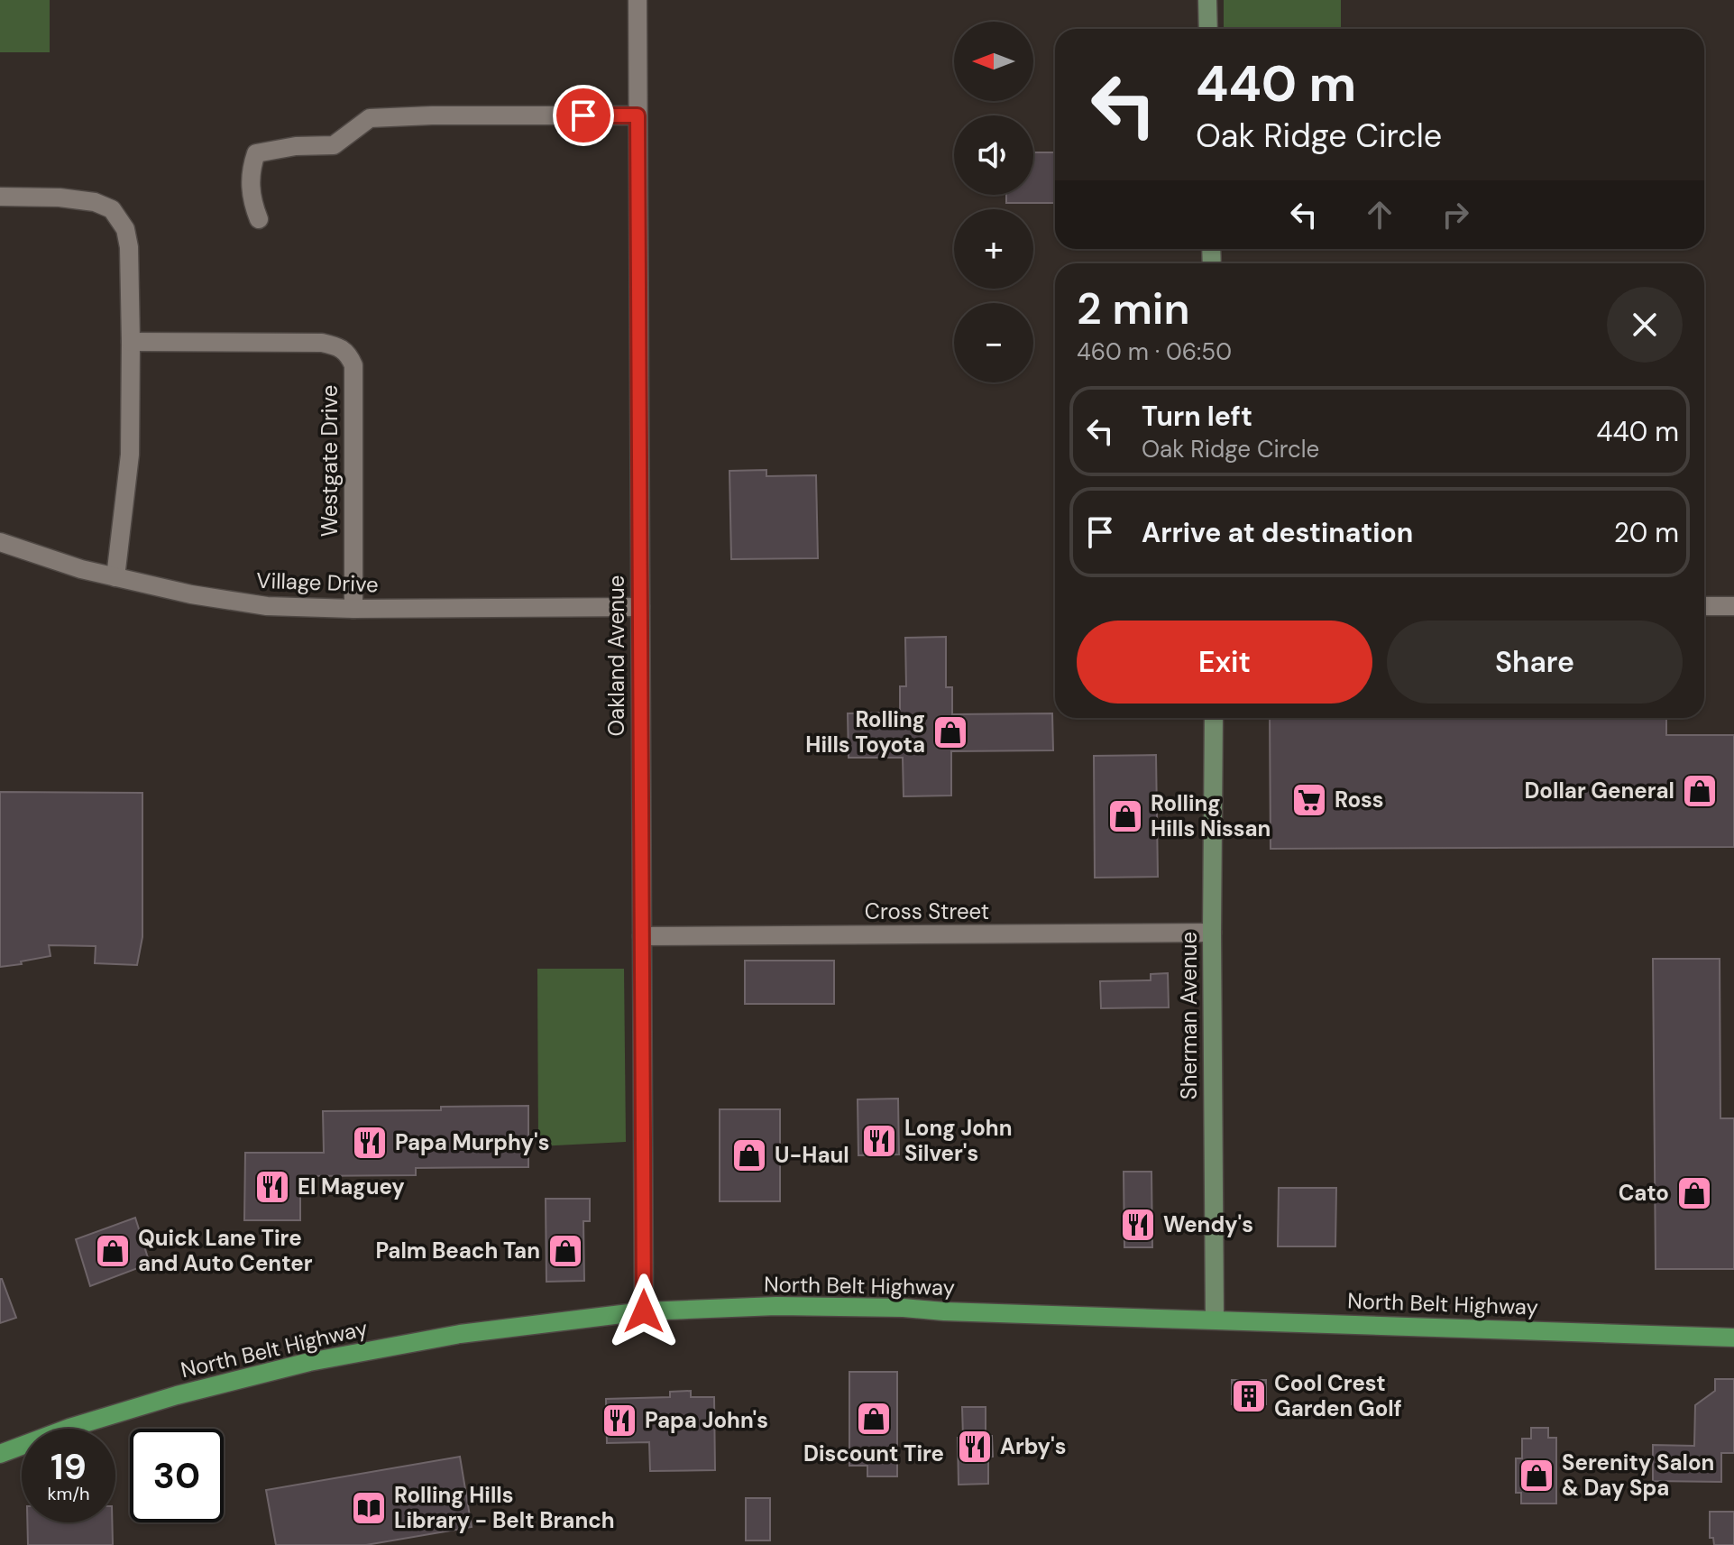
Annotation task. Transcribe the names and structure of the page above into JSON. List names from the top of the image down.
{
  "streets": {
    "main road": ["North Belt Highway"],
    "street": [
      "Westgate Drive",
      "Village Drive",
      "Oakland Avenue",
      "Cross Street",
      "Sherman Avenue"
    ]
  },
  "crossings": [
    ["Westgate Drive", "Village Drive"],
    ["Village Drive", "Oakland Avenue"],
    ["Oakland Avenue", "Cross Street"],
    ["Oakland Avenue", "North Belt Highway"],
    ["Cross Street", "Sherman Avenue"],
    ["Sherman Avenue", "North Belt Highway"]
  ],
  "places": {
    "shop": [
      "Rolling Hills Toyota",
      "Dollar General",
      "Rolling Hills Nissan",
      "U-Haul",
      "Cato",
      "Quick Lane Tire and Auto Center",
      "Palm Beach Tan",
      "Discount Tire",
      "Serenity Salon & Day Spa"
    ],
    "supermarket": ["Ross"],
    "restaurant": [
      "Long John Silver's",
      "Papa Murphy's",
      "El Maguey",
      "Wendy's",
      "Papa John's",
      "Arby's"
    ],
    "building": ["Cool Crest Garden Golf"],
    "library": ["Rolling Hills Library - Belt Branch"]
  },
  "north": "left",
  "page": {
    "map_buttons": ["+", "−"],
    "turn": ["440 m", "Oak Ridge Circle"],
    "heading": ["2 min", "460 m · 06:50"],
    "list": [
      {
        "name": "Turn left",
        "note": "Oak Ridge Circle",
        "value": "440 m"
      },
      {
        "name": "Arrive at destination",
        "value": "20 m"
      }
    ],
    "buttons": ["Exit", "Share"],
    "speed": "19 km/h",
    "limit": "30"
  }
}
